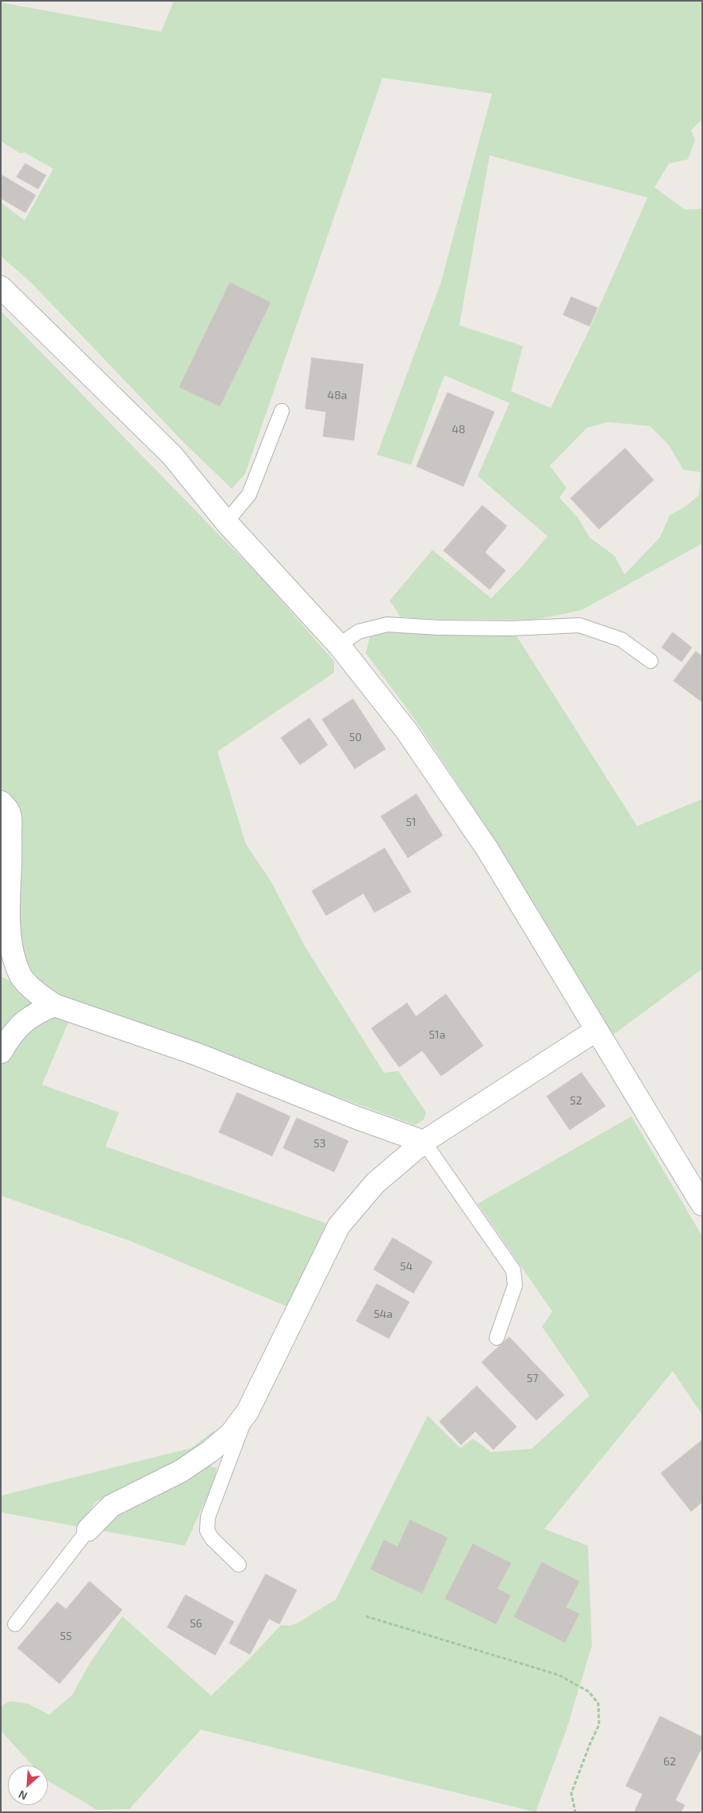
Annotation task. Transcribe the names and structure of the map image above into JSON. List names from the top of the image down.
{
  "house_numbers": [
    "48a",
    "48",
    "50",
    "51",
    "51a",
    "52",
    "53",
    "54",
    "54a",
    "57",
    "56",
    "55",
    "62"
  ],
  "north": "bottom left"
}
